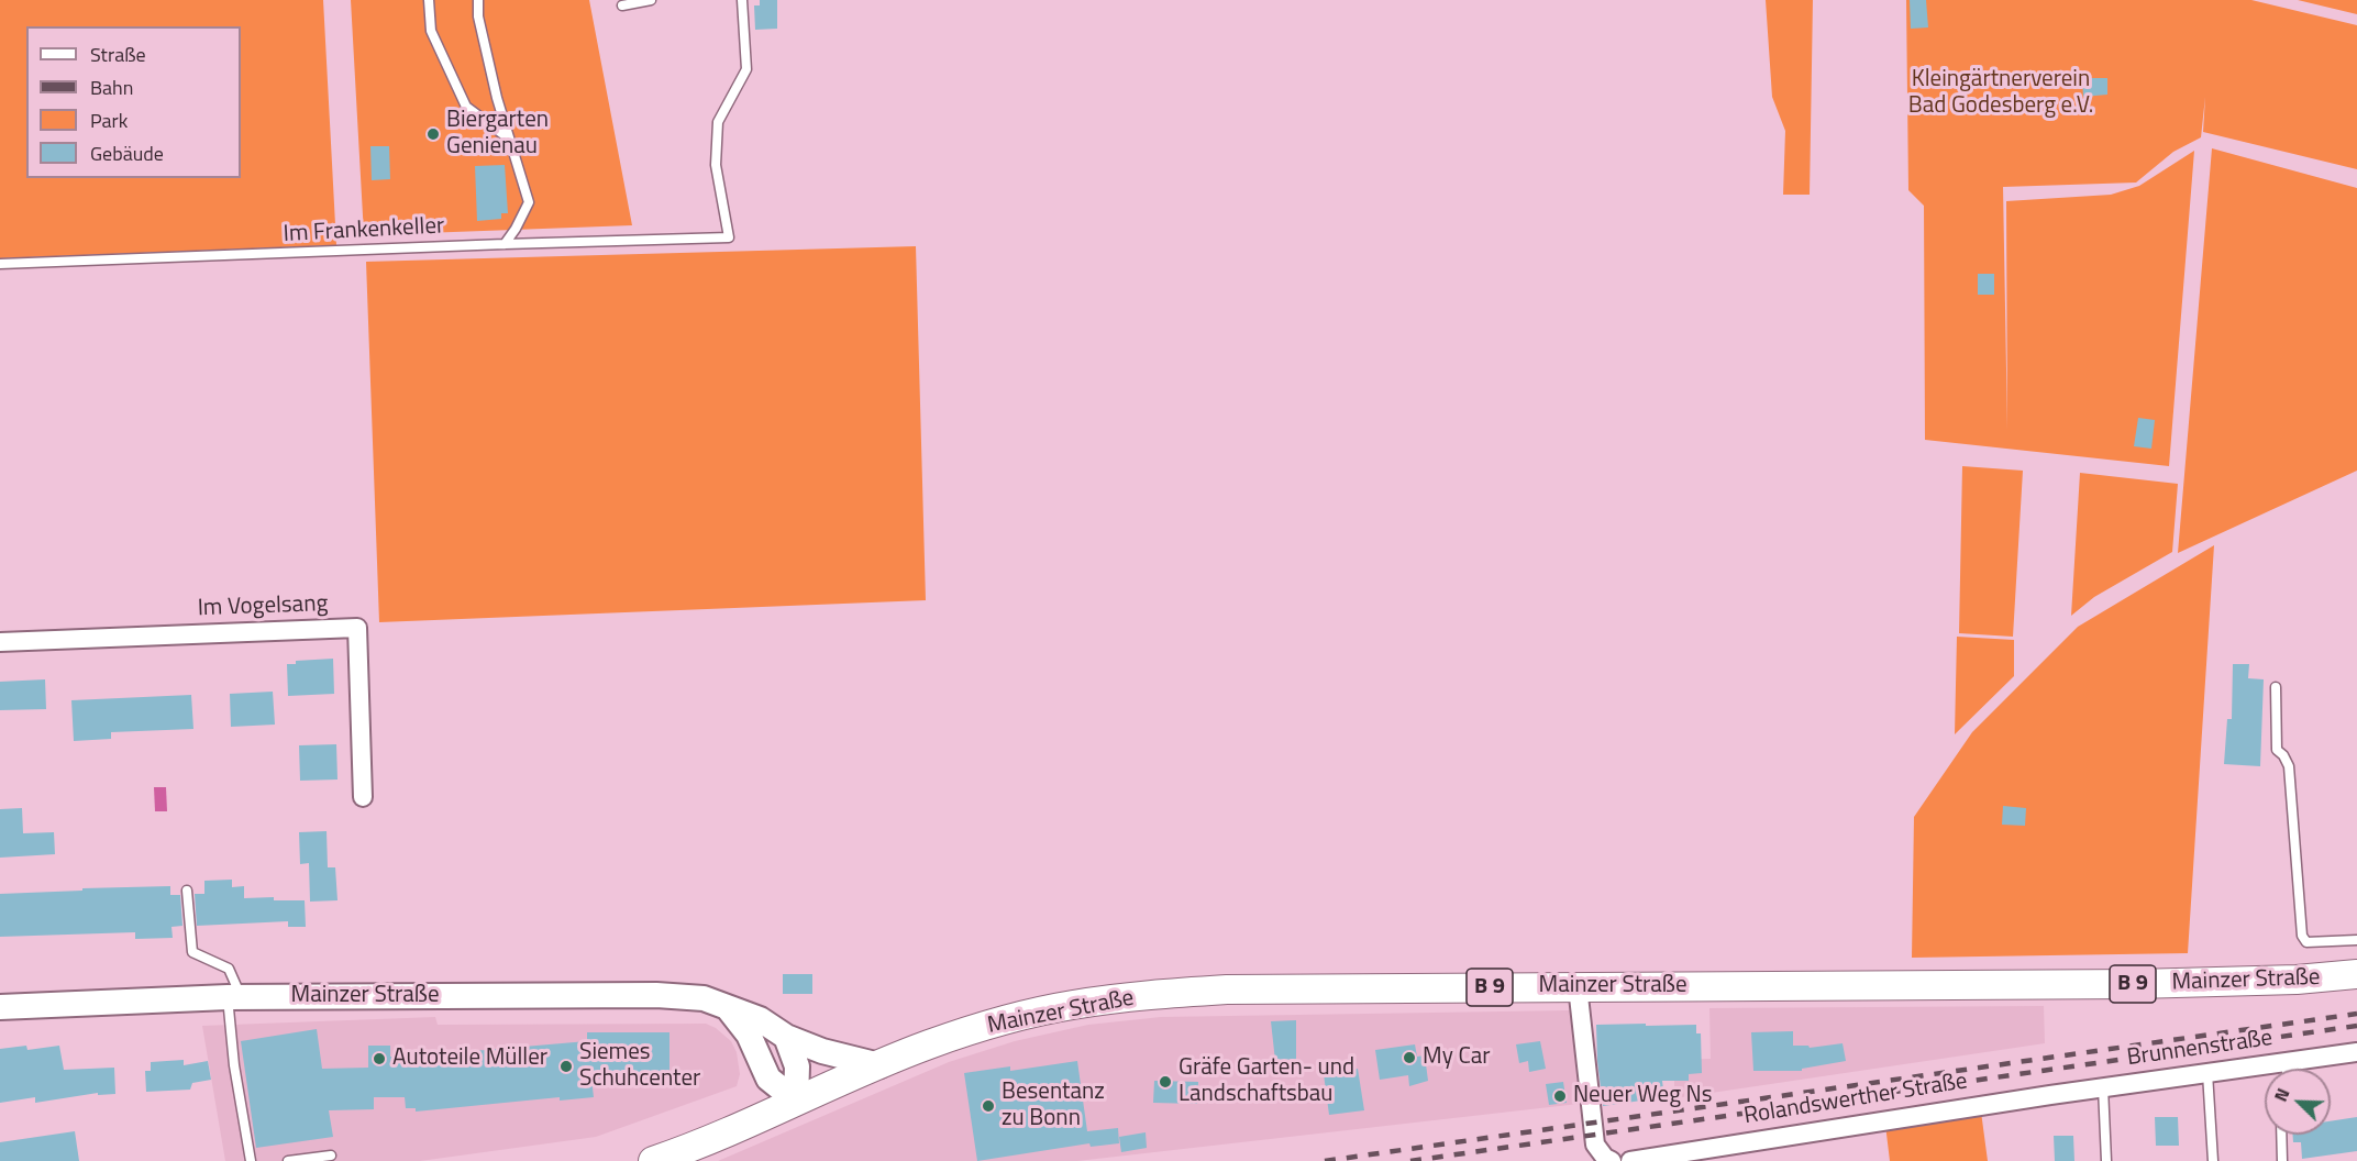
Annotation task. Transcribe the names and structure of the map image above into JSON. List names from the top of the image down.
{
  "streets": {
    "main road": ["Mainzer Straße", "B 9"],
    "street": ["Im Vogelsang", "Brunnenstraße", "Rolandswerther Straße"],
    "lane": ["Im Frankenkeller"]
  },
  "crossings": [
    ["Mainzer Straße", "B 9"],
    ["Brunnenstraße", "Rolandswerther Straße"]
  ],
  "parks": ["Kleingärtnerverein Bad Godesberg e.V."],
  "places": [
    "Biergarten Genienau",
    "My Car",
    "Autoteile Müller",
    "Siemes Schuhcenter",
    "Gräfe Garten- und Landschaftsbau",
    "Neuer Weg Ns",
    "Besentanz zu Bonn"
  ],
  "legend": [
    "Straße",
    "Bahn",
    "Park",
    "Gebäude"
  ],
  "north": "top left"
}
